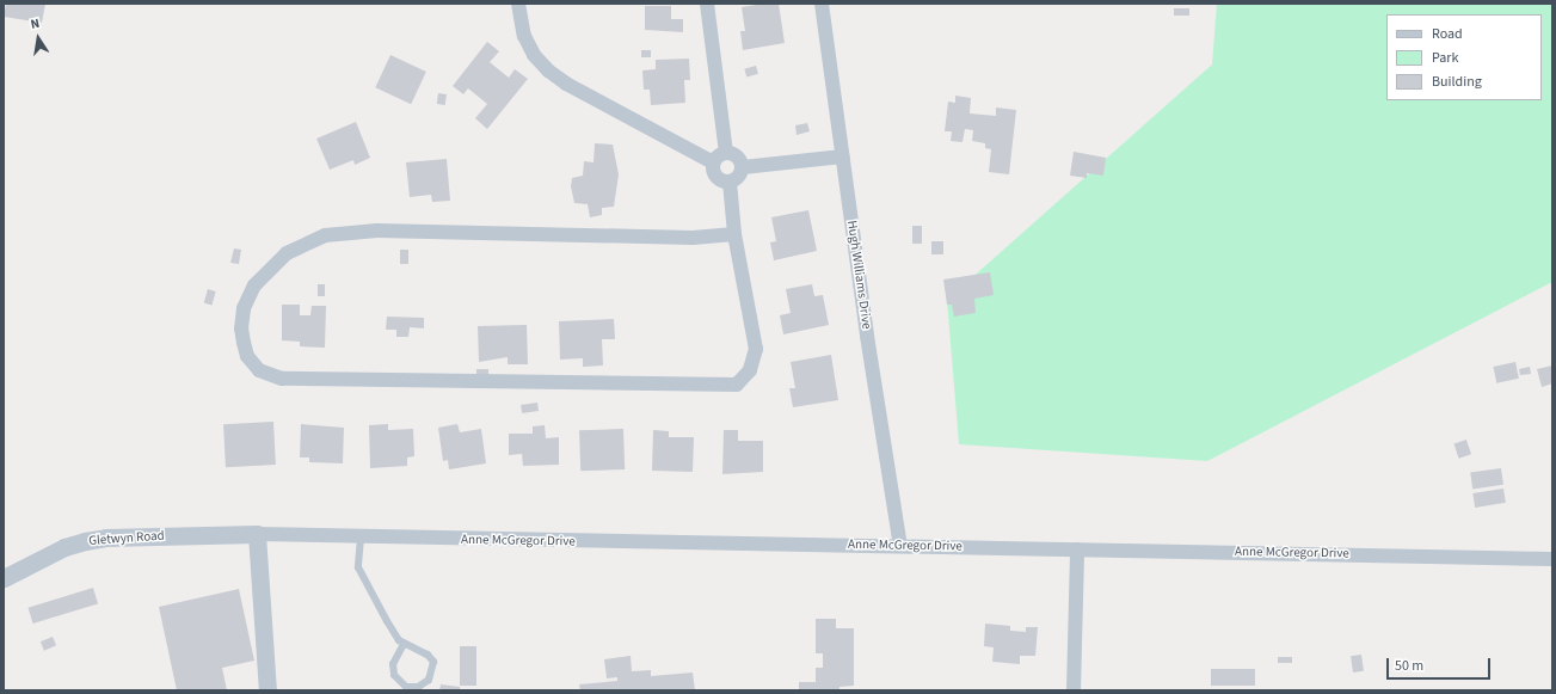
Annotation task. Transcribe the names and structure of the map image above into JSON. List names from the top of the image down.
{
  "streets": {
    "street": ["Hugh Williams Drive", "Gletwyn Road", "Anne McGregor Drive"]
  },
  "crossings": [
    ["Hugh Williams Drive", "Anne McGregor Drive"],
    ["Gletwyn Road", "Anne McGregor Drive"]
  ],
  "legend": ["Road", "Park", "Building"],
  "scale_bar": "50 m",
  "north": "top"
}
